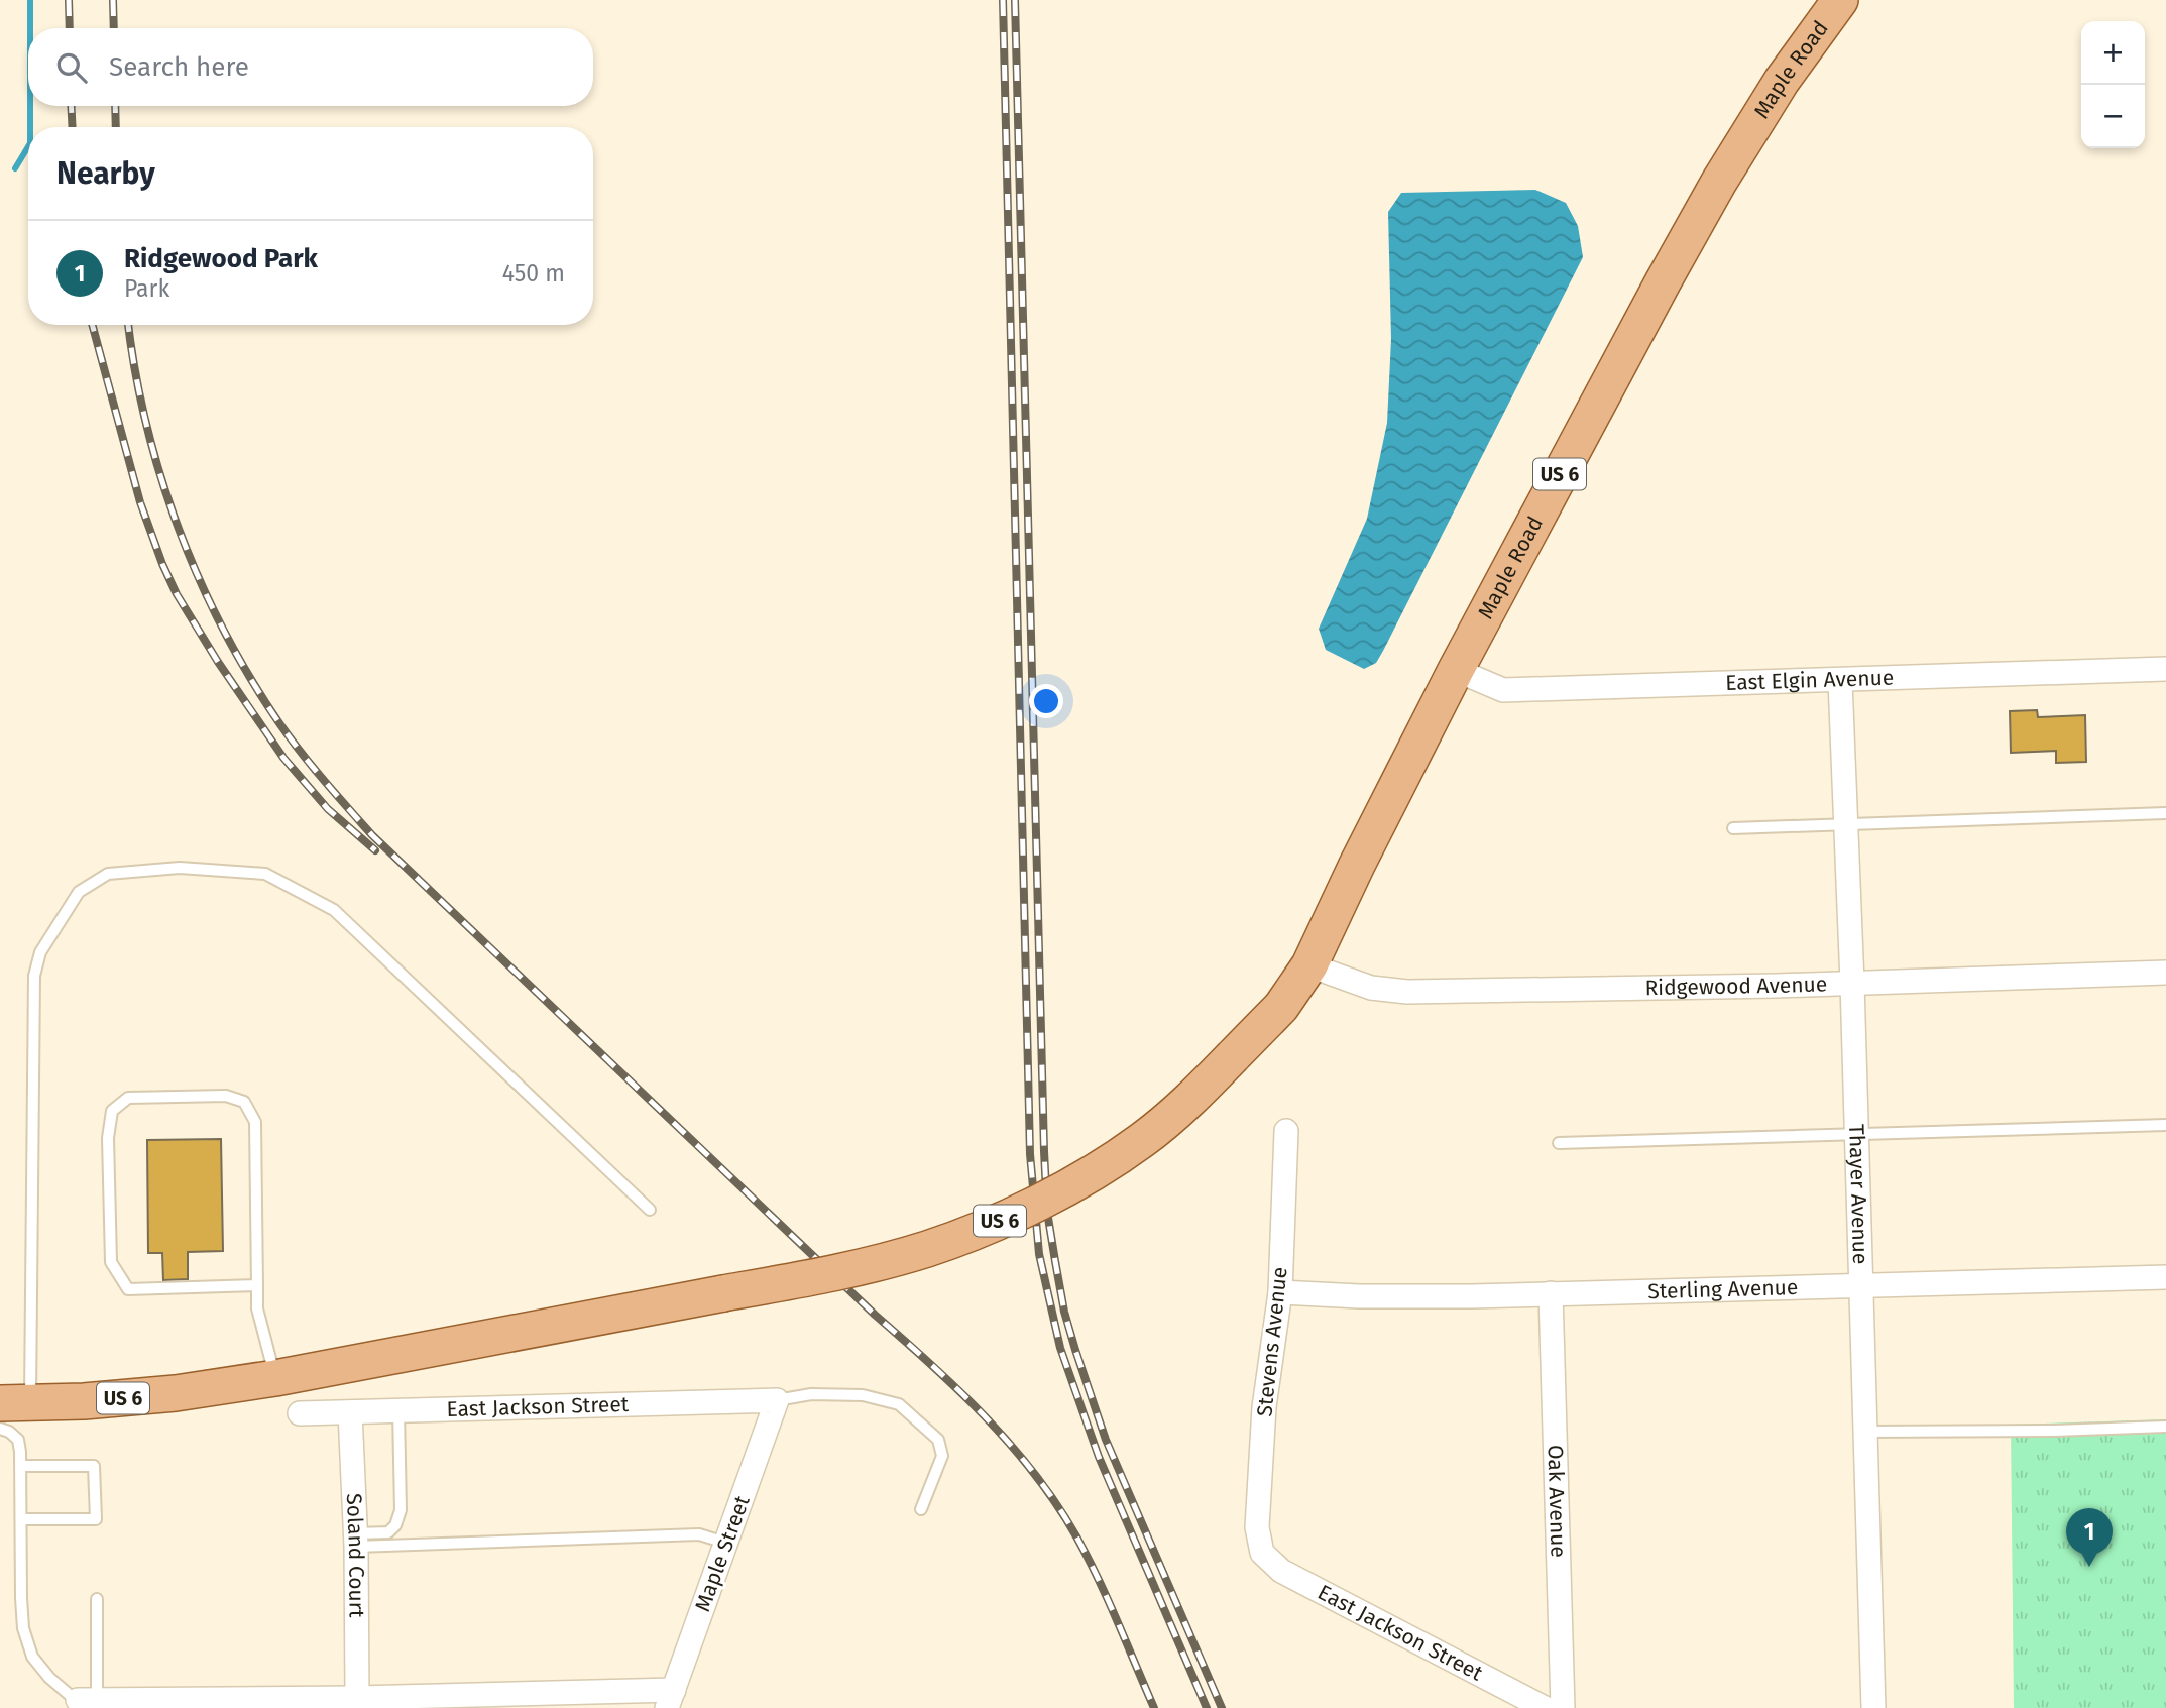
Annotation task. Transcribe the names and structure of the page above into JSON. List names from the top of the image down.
{
  "streets": {
    "main road": ["Maple Road", "US 6"],
    "street": [
      "East Elgin Avenue",
      "Ridgewood Avenue",
      "Thayer Avenue",
      "Sterling Avenue",
      "Stevens Avenue",
      "East Jackson Street",
      "Oak Avenue",
      "Maple Street",
      "Soland Court"
    ]
  },
  "crossings": [
    ["Maple Road", "US 6"],
    ["Maple Road", "East Elgin Avenue"],
    ["Maple Road", "Ridgewood Avenue"],
    ["US 6", "Ridgewood Avenue"],
    ["East Elgin Avenue", "Thayer Avenue"],
    ["Ridgewood Avenue", "Thayer Avenue"],
    ["Thayer Avenue", "Sterling Avenue"],
    ["Sterling Avenue", "Stevens Avenue"],
    ["Sterling Avenue", "Oak Avenue"],
    ["Stevens Avenue", "East Jackson Street"],
    ["East Jackson Street", "Maple Street"],
    ["East Jackson Street", "Soland Court"]
  ],
  "page": {
    "map_buttons": ["+", "−"],
    "search": "Search here",
    "heading": "Nearby",
    "list": [
      {
        "mark": "1",
        "name": "Ridgewood Park",
        "note": "Park",
        "value": "450 m"
      }
    ],
    "pins": "1"
  }
}
